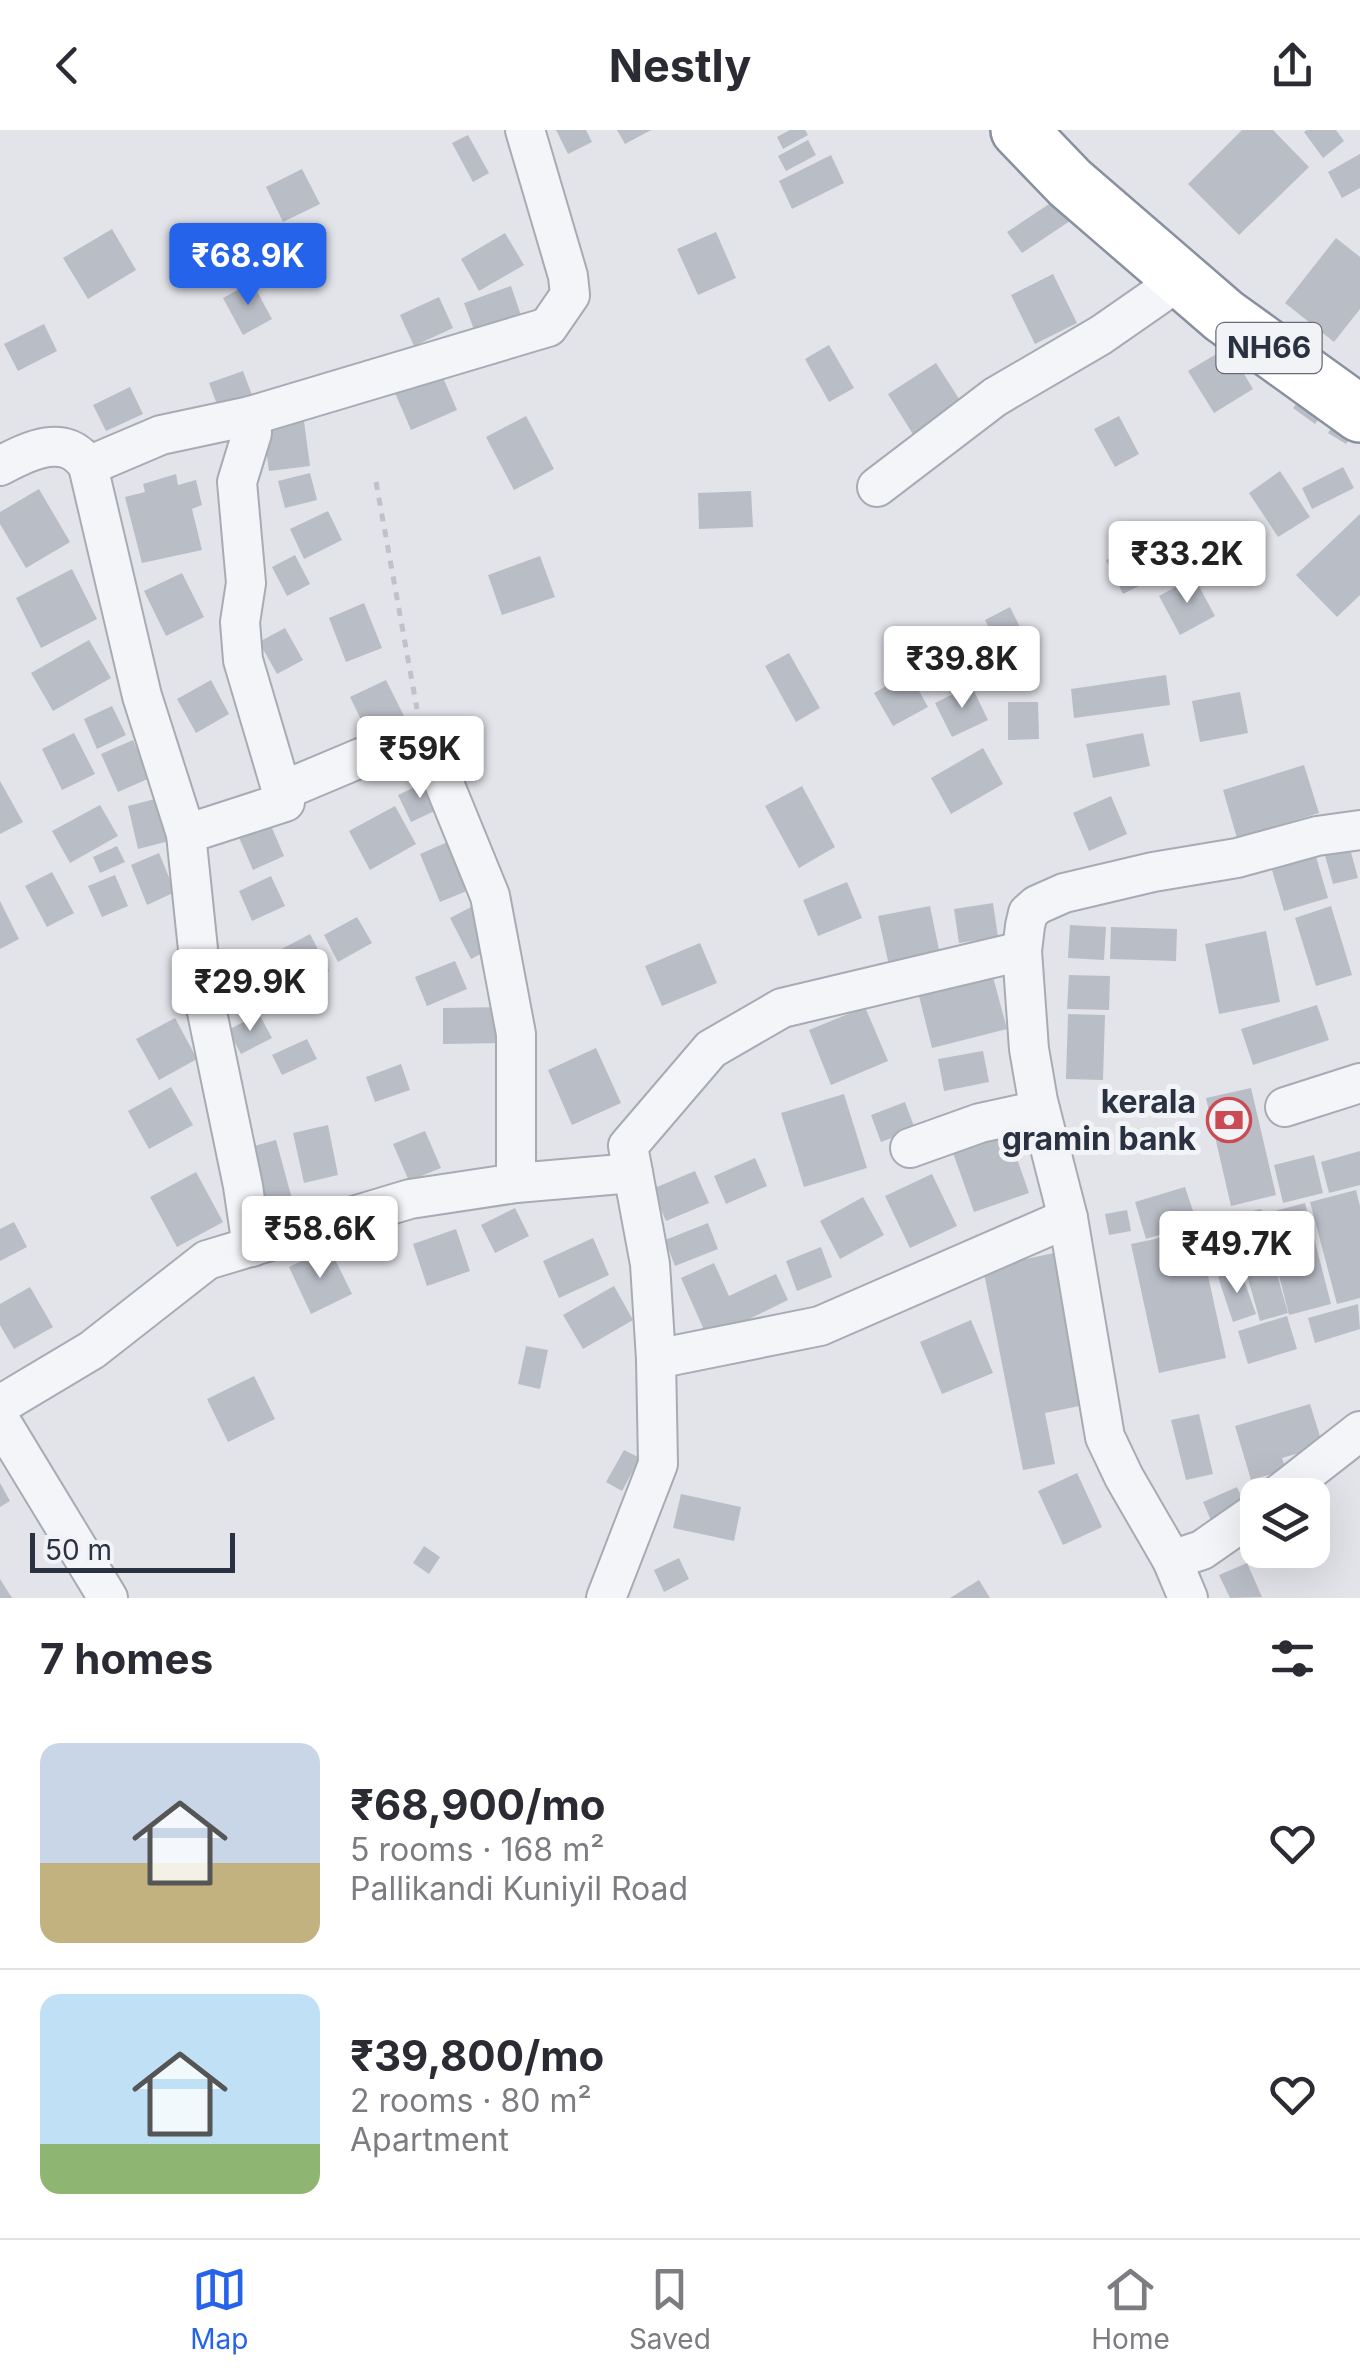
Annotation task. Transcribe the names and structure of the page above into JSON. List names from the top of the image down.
{
  "streets": {
    "highway": ["NH66"]
  },
  "places": {
    "bank": ["kerala gramin bank"]
  },
  "scale_bar": "50 m",
  "page": {
    "header": "Nestly",
    "price": [
      "₹68.9K",
      "₹33.2K",
      "₹39.8K",
      "₹59K",
      "₹29.9K",
      "₹58.6K",
      "₹49.7K"
    ],
    "scale": "50 m",
    "heading": "7 homes",
    "list": [
      {
        "name": "₹68,900/mo",
        "note": "5 rooms · 168 m² · Pallikandi Kuniyil Road"
      },
      {
        "name": "₹39,800/mo",
        "note": "2 rooms · 80 m² · Apartment"
      }
    ],
    "tabs": ["Map", "Saved", "Home"]
  }
}
